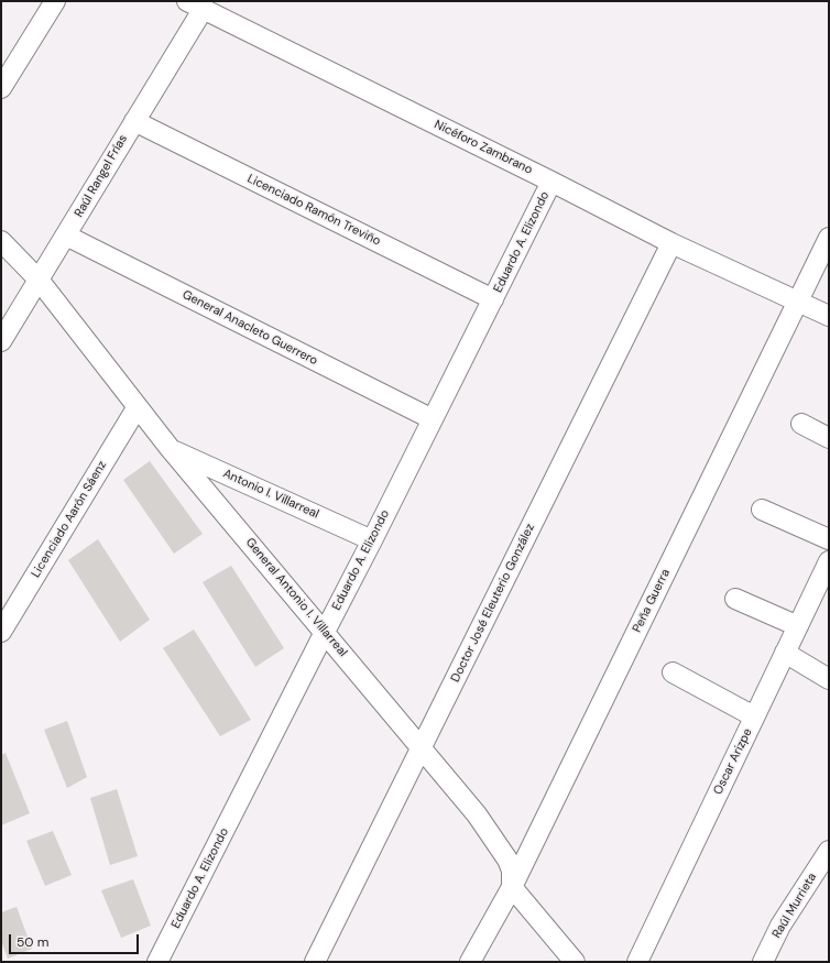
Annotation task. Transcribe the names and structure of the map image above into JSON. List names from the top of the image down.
{
  "streets": {
    "street": [
      "Nicéforo Zambrano",
      "Raúl Rangel Frías",
      "Licenciado Ramón Treviño",
      "Eduardo A. Elizondo",
      "General Anacleto Guerrero",
      "Antonio I. Villarreal",
      "Licenciado Aarón Sáenz",
      "General Antonio I. Villarreal",
      "Peña Guerra",
      "Doctor José Eleuterio González",
      "Oscar Arizpe",
      "Raúl Murrieta"
    ]
  },
  "crossings": [
    ["Nicéforo Zambrano", "Raúl Rangel Frías"],
    ["Nicéforo Zambrano", "Eduardo A. Elizondo"],
    ["Nicéforo Zambrano", "Peña Guerra"],
    ["Nicéforo Zambrano", "Doctor José Eleuterio González"],
    ["Raúl Rangel Frías", "Licenciado Ramón Treviño"],
    ["Raúl Rangel Frías", "General Anacleto Guerrero"],
    ["Raúl Rangel Frías", "General Antonio I. Villarreal"],
    ["Licenciado Ramón Treviño", "Eduardo A. Elizondo"],
    ["Eduardo A. Elizondo", "General Anacleto Guerrero"],
    ["Eduardo A. Elizondo", "Antonio I. Villarreal"],
    ["Eduardo A. Elizondo", "General Antonio I. Villarreal"],
    ["Antonio I. Villarreal", "General Antonio I. Villarreal"],
    ["Licenciado Aarón Sáenz", "General Antonio I. Villarreal"],
    ["General Antonio I. Villarreal", "Peña Guerra"],
    ["General Antonio I. Villarreal", "Doctor José Eleuterio González"]
  ],
  "scale_bar": "50 m"
}
